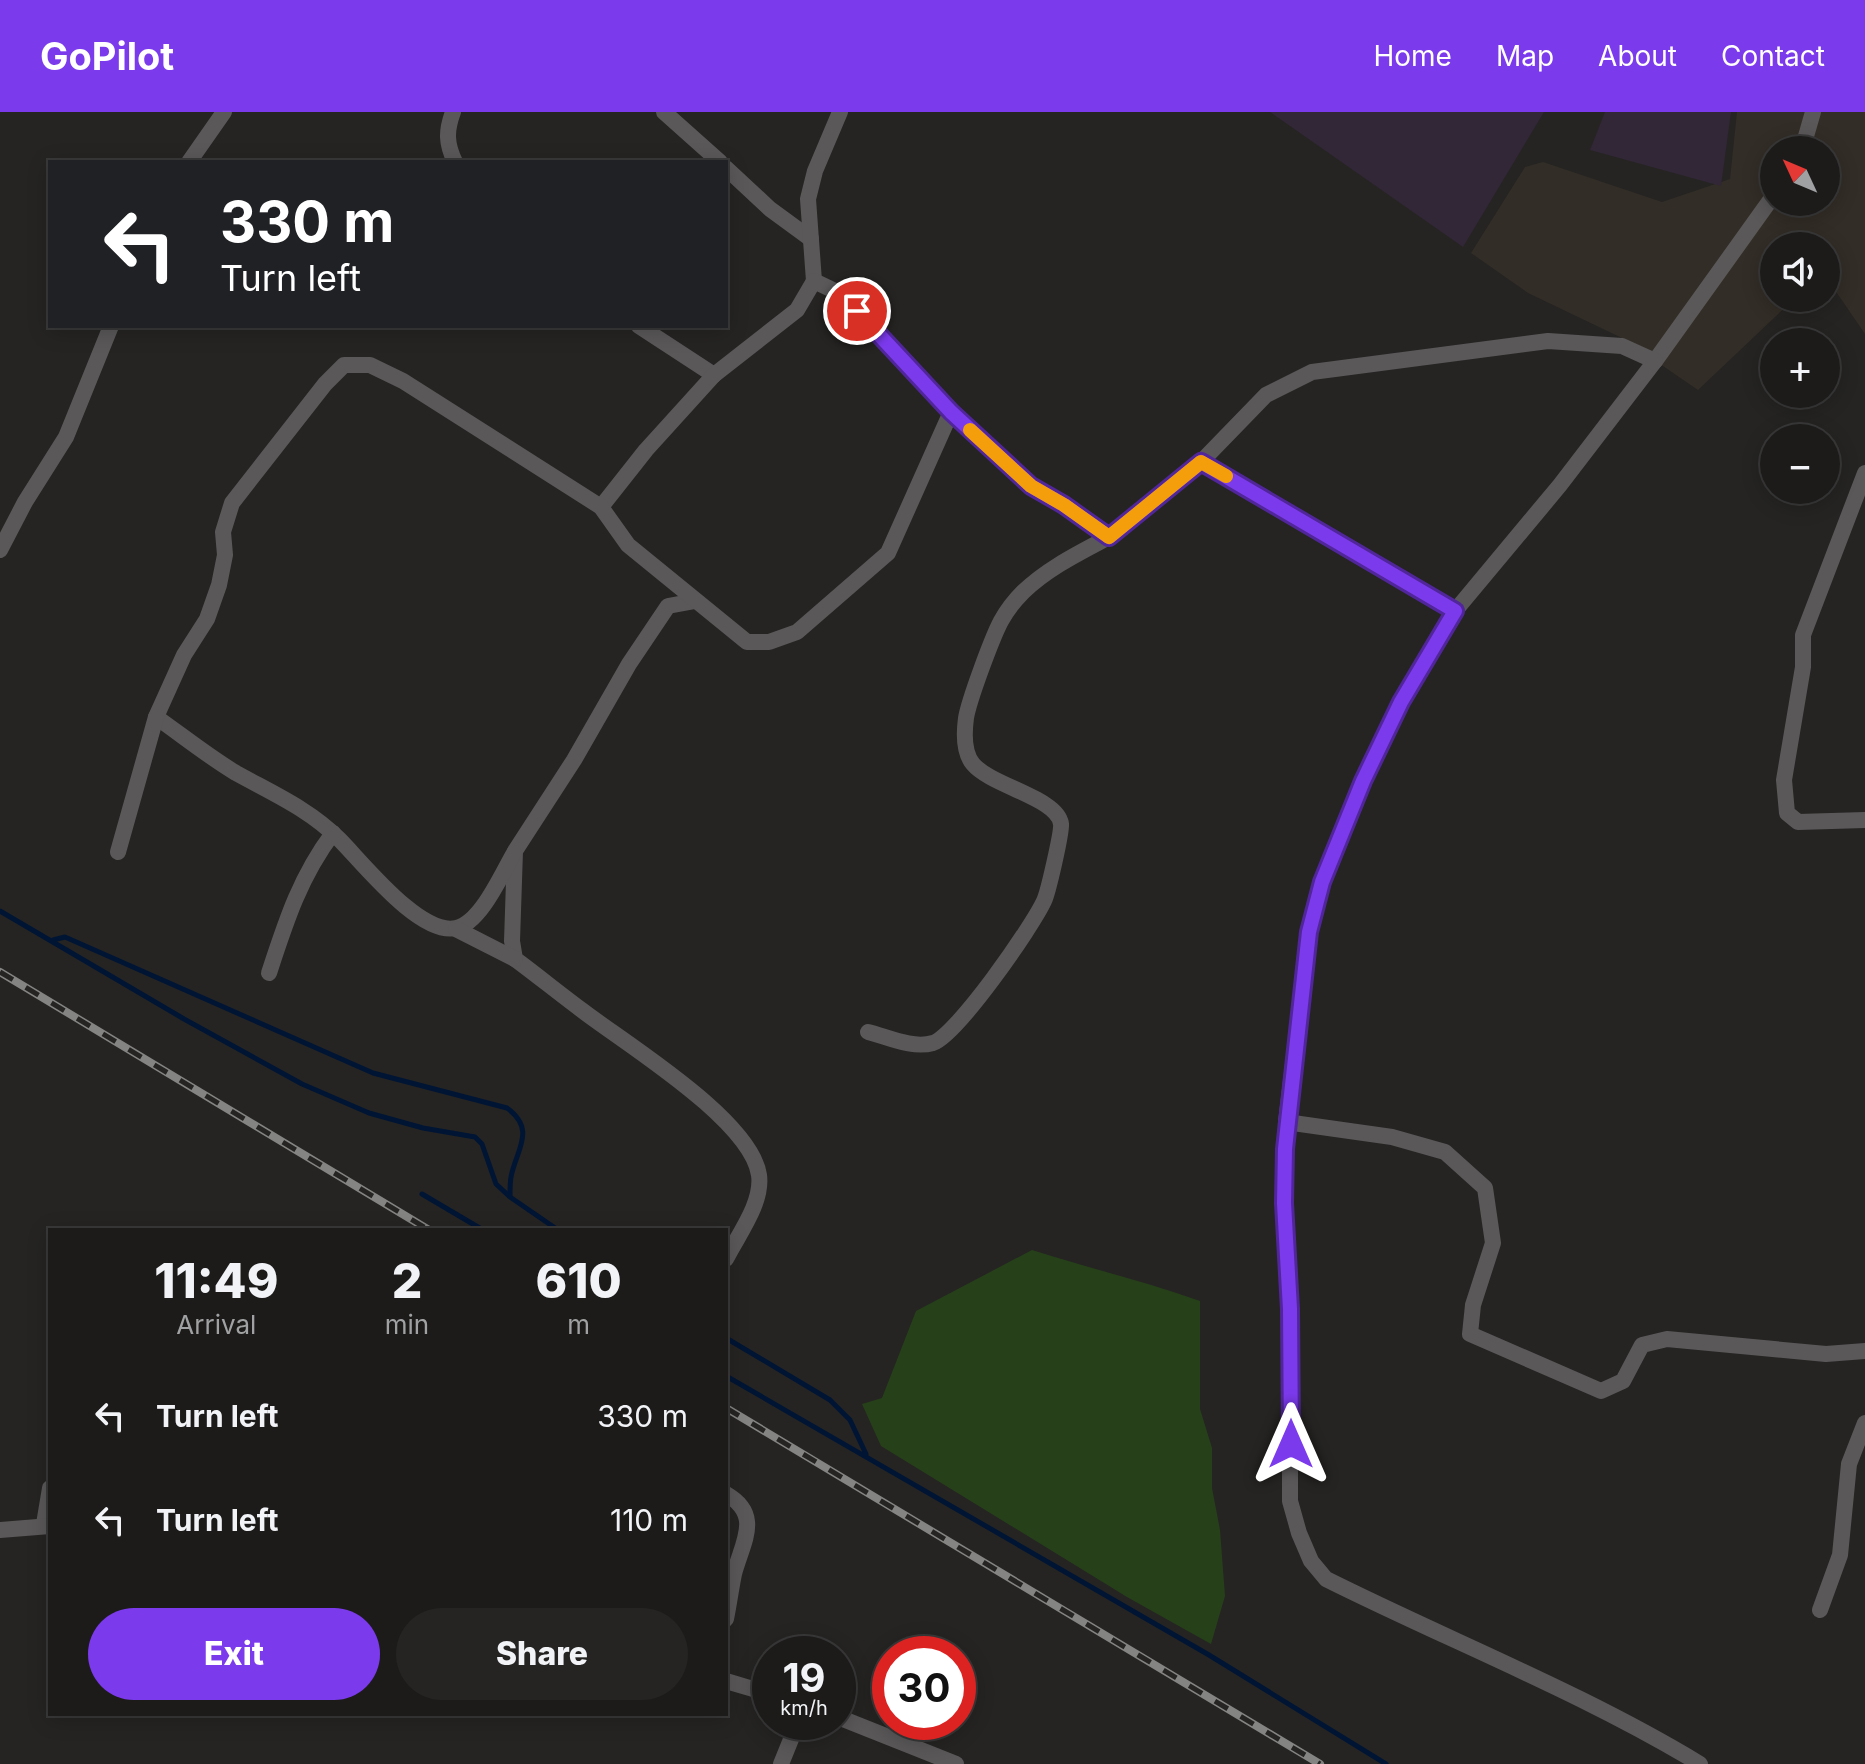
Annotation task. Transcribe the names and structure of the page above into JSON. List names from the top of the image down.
{
  "north": "top left",
  "page": {
    "header": "GoPilot",
    "nav": [
      "Home",
      "Map",
      "About",
      "Contact"
    ],
    "map_buttons": ["+", "−"],
    "turn": ["330 m", "Turn left"],
    "eta": [
      "11:49",
      "Arrival",
      "2",
      "min",
      "610",
      "m"
    ],
    "list": [
      {
        "name": "Turn left",
        "value": "330 m"
      },
      {
        "name": "Turn left",
        "value": "110 m"
      }
    ],
    "buttons": ["Exit", "Share"],
    "speed": "19 km/h",
    "limit": "30"
  }
}
